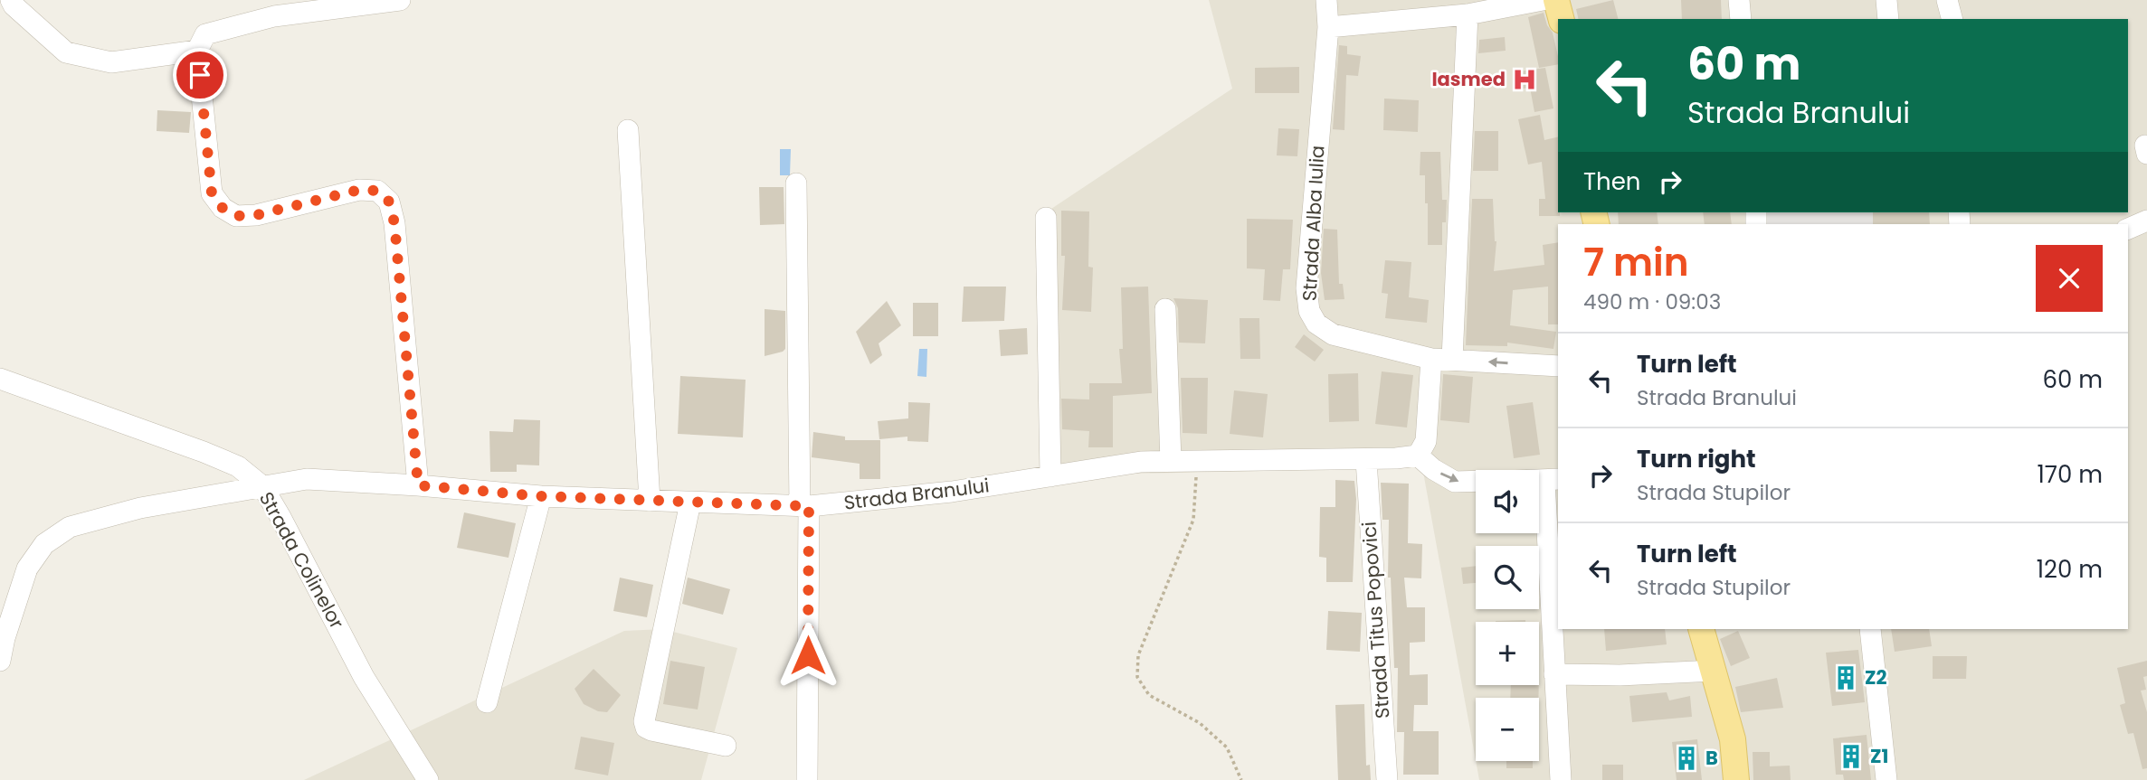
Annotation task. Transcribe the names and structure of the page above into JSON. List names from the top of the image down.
{
  "streets": {
    "street": [
      "Strada Alba Iulia",
      "Strada Branului",
      "Strada Colinelor",
      "Strada Titus Popovici"
    ]
  },
  "crossings": [
    ["Strada Branului", "Strada Colinelor"],
    ["Strada Branului", "Strada Titus Popovici"]
  ],
  "places": {
    "hospital": ["Iasmed"],
    "building": ["Z2", "Z1", "B"]
  },
  "page": {
    "turn": ["60 m", "Strada Branului"],
    "then": "Then",
    "heading": ["7 min", "490 m · 09:03"],
    "list": [
      {
        "name": "Turn left",
        "note": "Strada Branului",
        "value": "60 m"
      },
      {
        "name": "Turn right",
        "note": "Strada Stupilor",
        "value": "170 m"
      },
      {
        "name": "Turn left",
        "note": "Strada Stupilor",
        "value": "120 m"
      }
    ],
    "map_buttons": ["+", "−"]
  }
}
